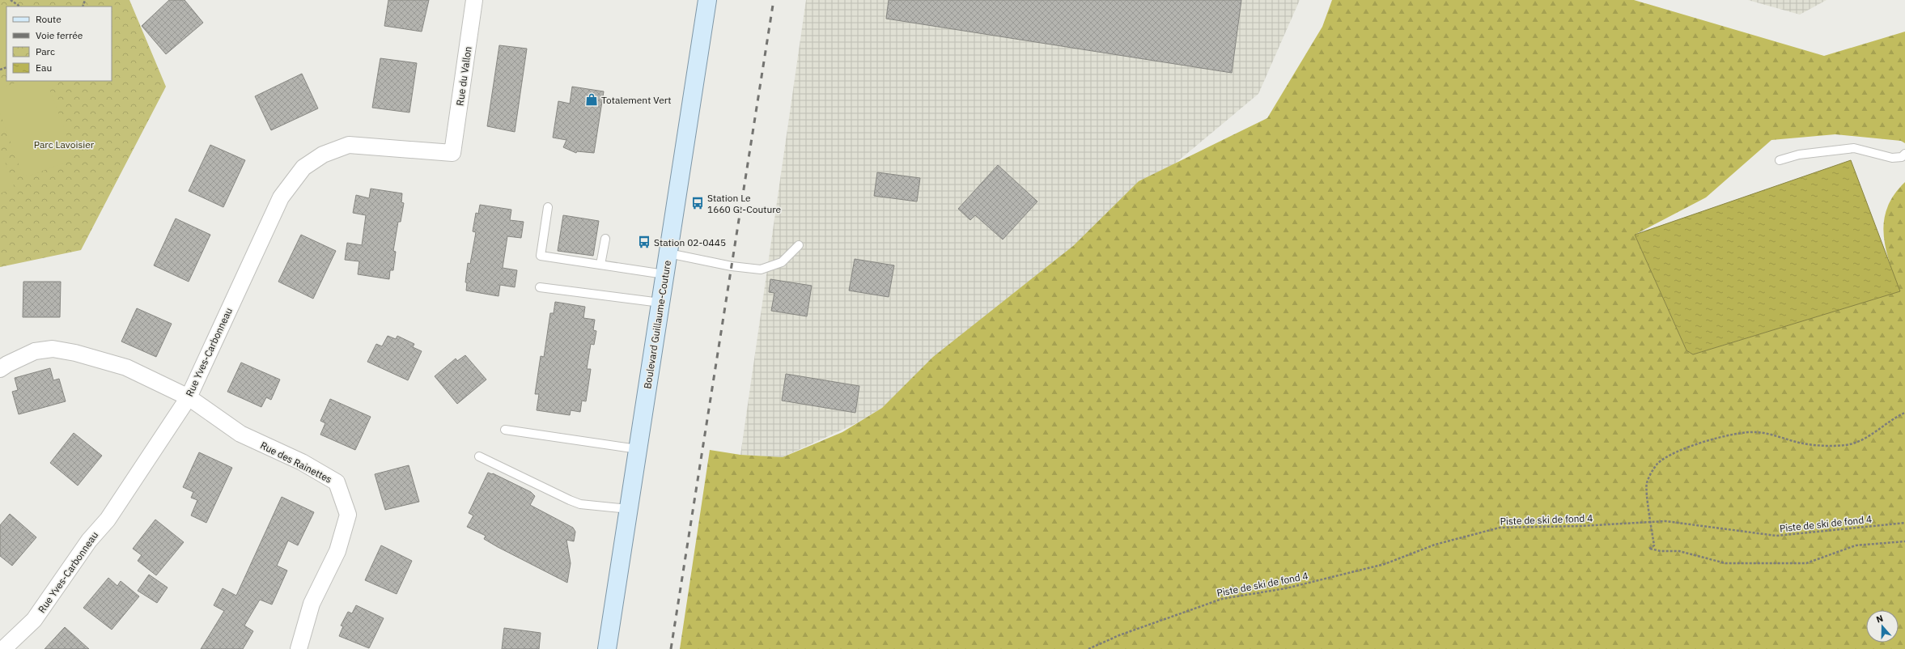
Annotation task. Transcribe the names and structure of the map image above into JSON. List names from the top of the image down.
{
  "streets": {
    "main road": ["Boulevard Guillaume-Couture"],
    "street": ["Rue du Vallon", "Rue Yves-Carbonneau", "Rue des Rainettes"],
    "path": ["Piste de ski de fond 4"]
  },
  "crossings": [
    ["Rue du Vallon", "Rue Yves-Carbonneau"],
    ["Rue Yves-Carbonneau", "Rue des Rainettes"]
  ],
  "parks": ["Parc Lavoisier"],
  "places": {
    "shop": ["Totalement Vert"],
    "bus stop": ["Station Le 1660 G.-Couture", "Station 02-0445"]
  },
  "legend": [
    "Route",
    "Voie ferrée",
    "Parc",
    "Eau"
  ],
  "north": "top"
}
